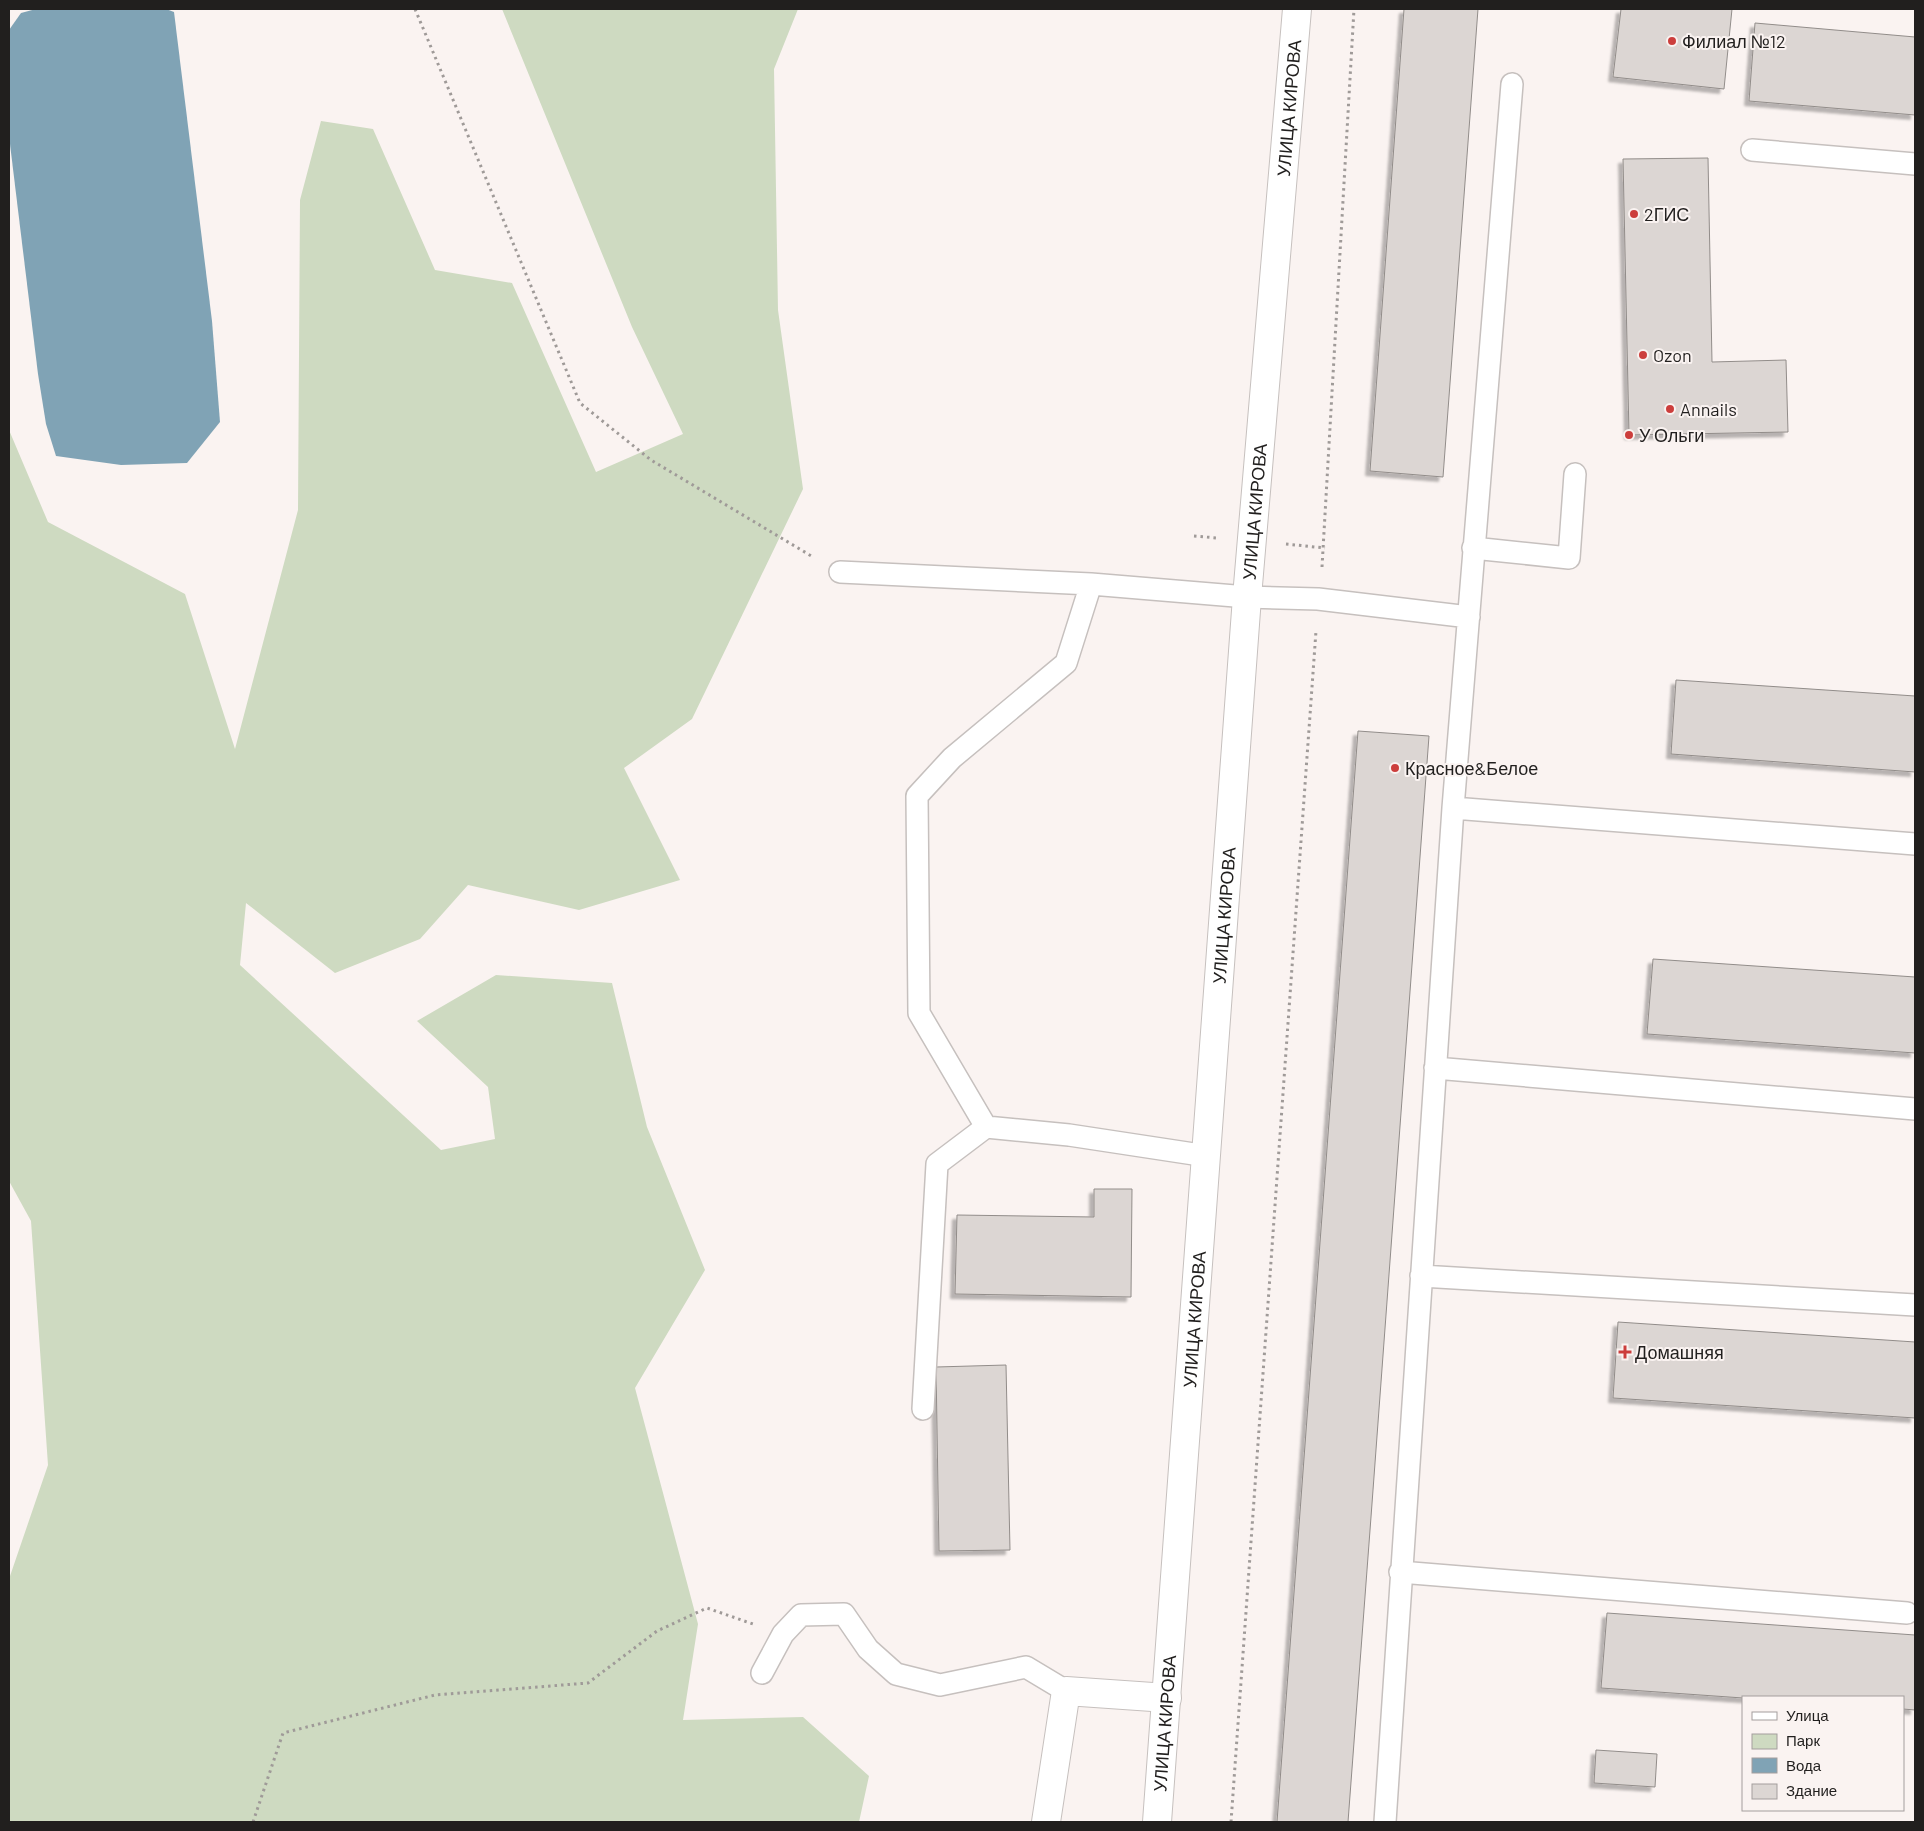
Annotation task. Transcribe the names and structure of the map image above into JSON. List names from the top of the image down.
{
  "streets": {
    "street": ["УЛИЦА КИРОВА"]
  },
  "places": {
    "other": [
      "Филиал №12",
      "2ГИС",
      "Ozon",
      "Annails",
      "У Ольги",
      "Красное&Белое"
    ],
    "health": ["Домашняя"]
  },
  "legend": [
    "Улица",
    "Парк",
    "Вода",
    "Здание"
  ]
}
